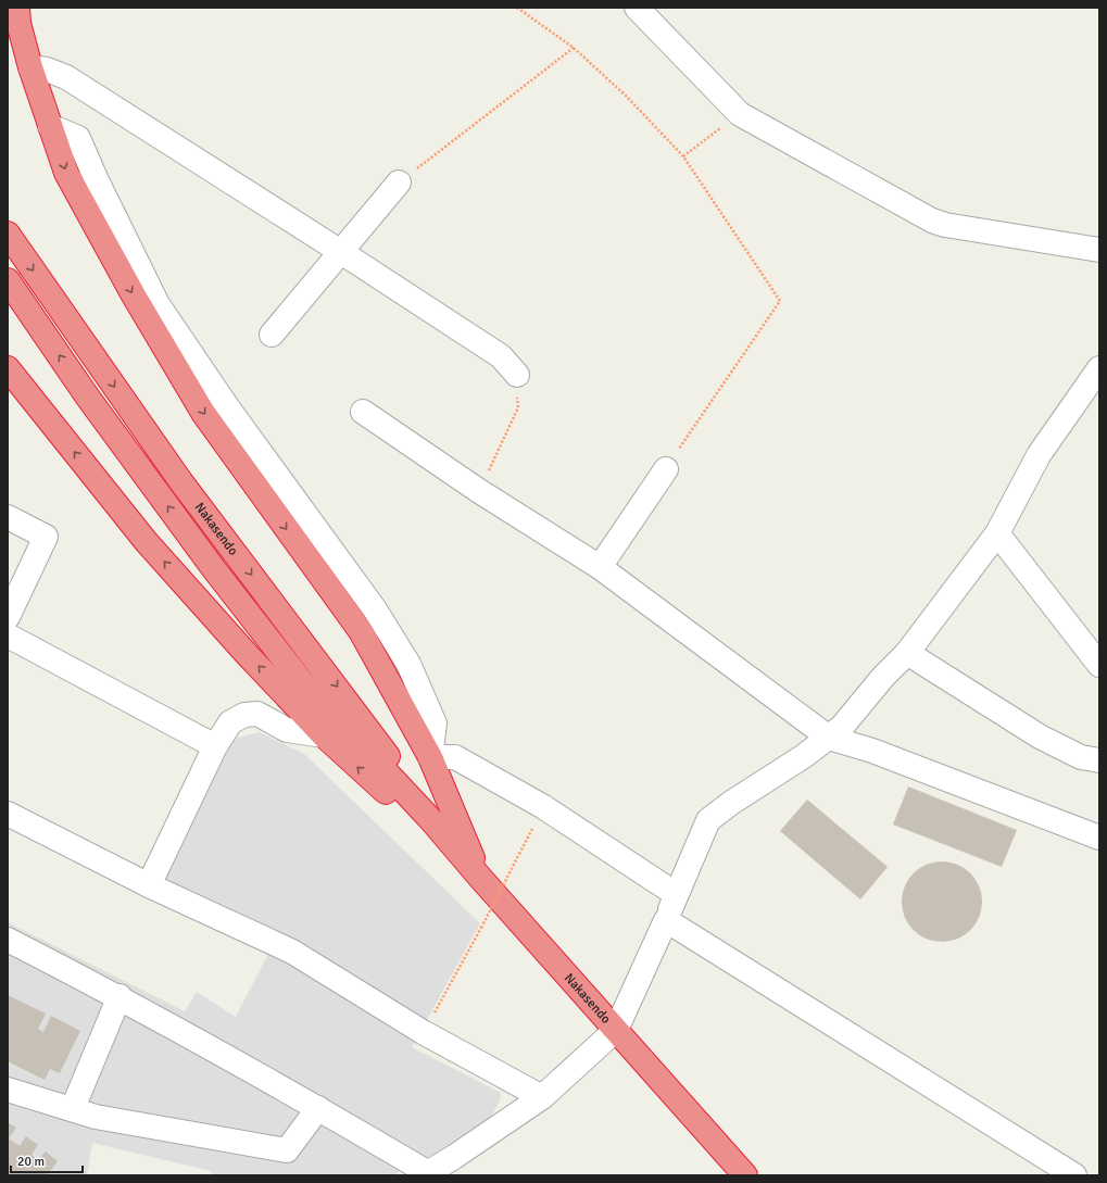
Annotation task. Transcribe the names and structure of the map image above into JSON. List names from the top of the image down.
{
  "streets": {
    "highway": ["Nakasendo"]
  },
  "scale_bar": "20 m"
}
